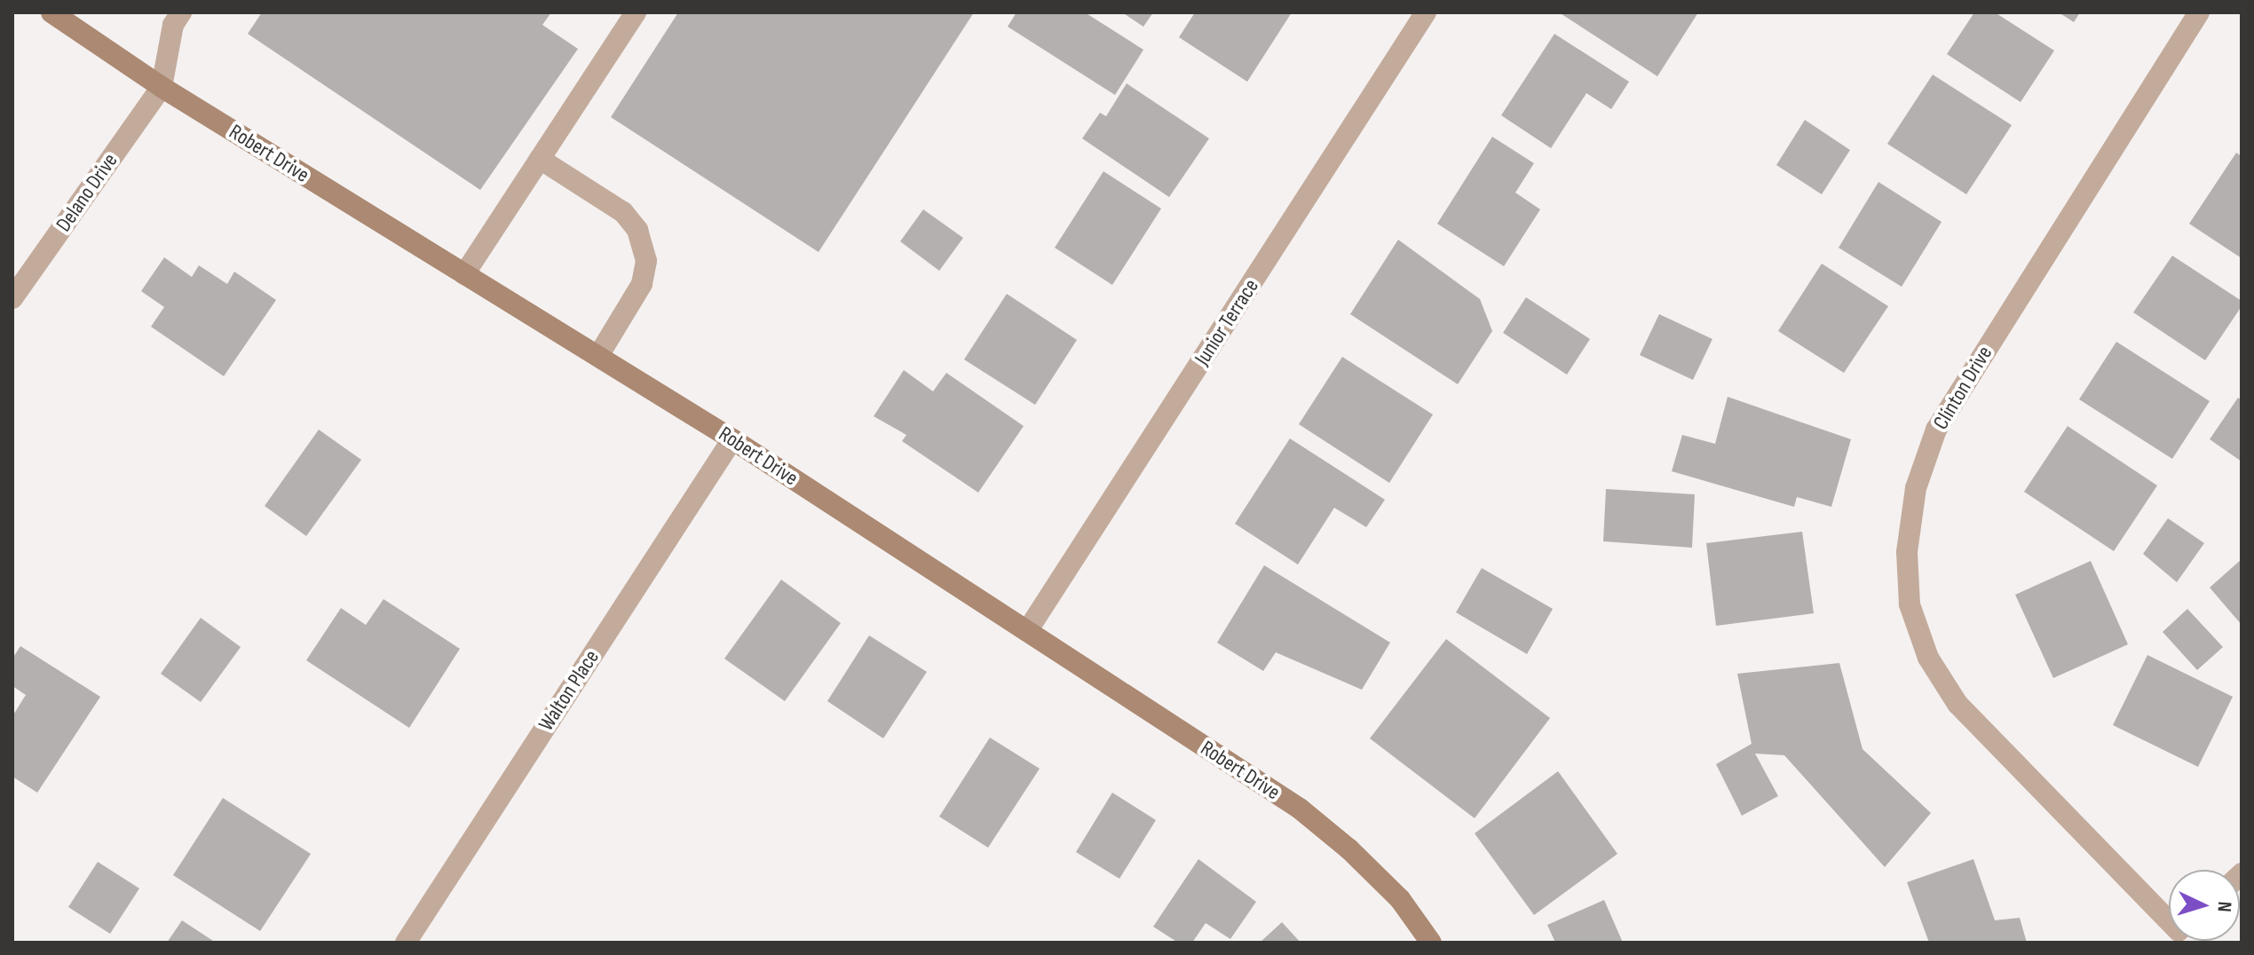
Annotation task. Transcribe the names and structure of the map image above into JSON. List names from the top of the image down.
{
  "streets": {
    "street": [
      "Robert Drive",
      "Delano Drive",
      "Junior Terrace",
      "Clinton Drive",
      "Walton Place"
    ]
  },
  "crossings": [
    ["Robert Drive", "Delano Drive"],
    ["Robert Drive", "Junior Terrace"],
    ["Robert Drive", "Walton Place"]
  ],
  "north": "right"
}
